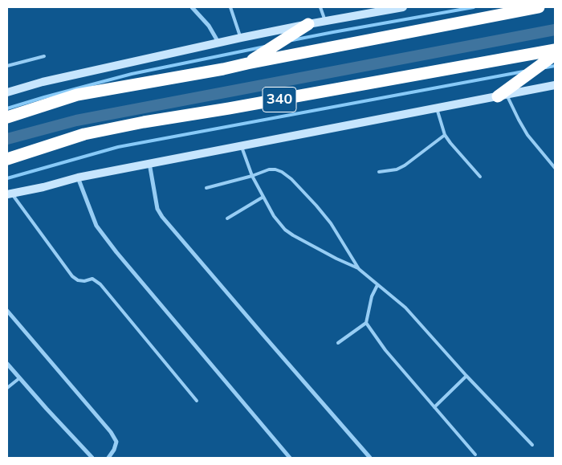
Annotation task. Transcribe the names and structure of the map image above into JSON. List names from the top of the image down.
{
  "streets": {
    "highway": ["340"]
  }
}
